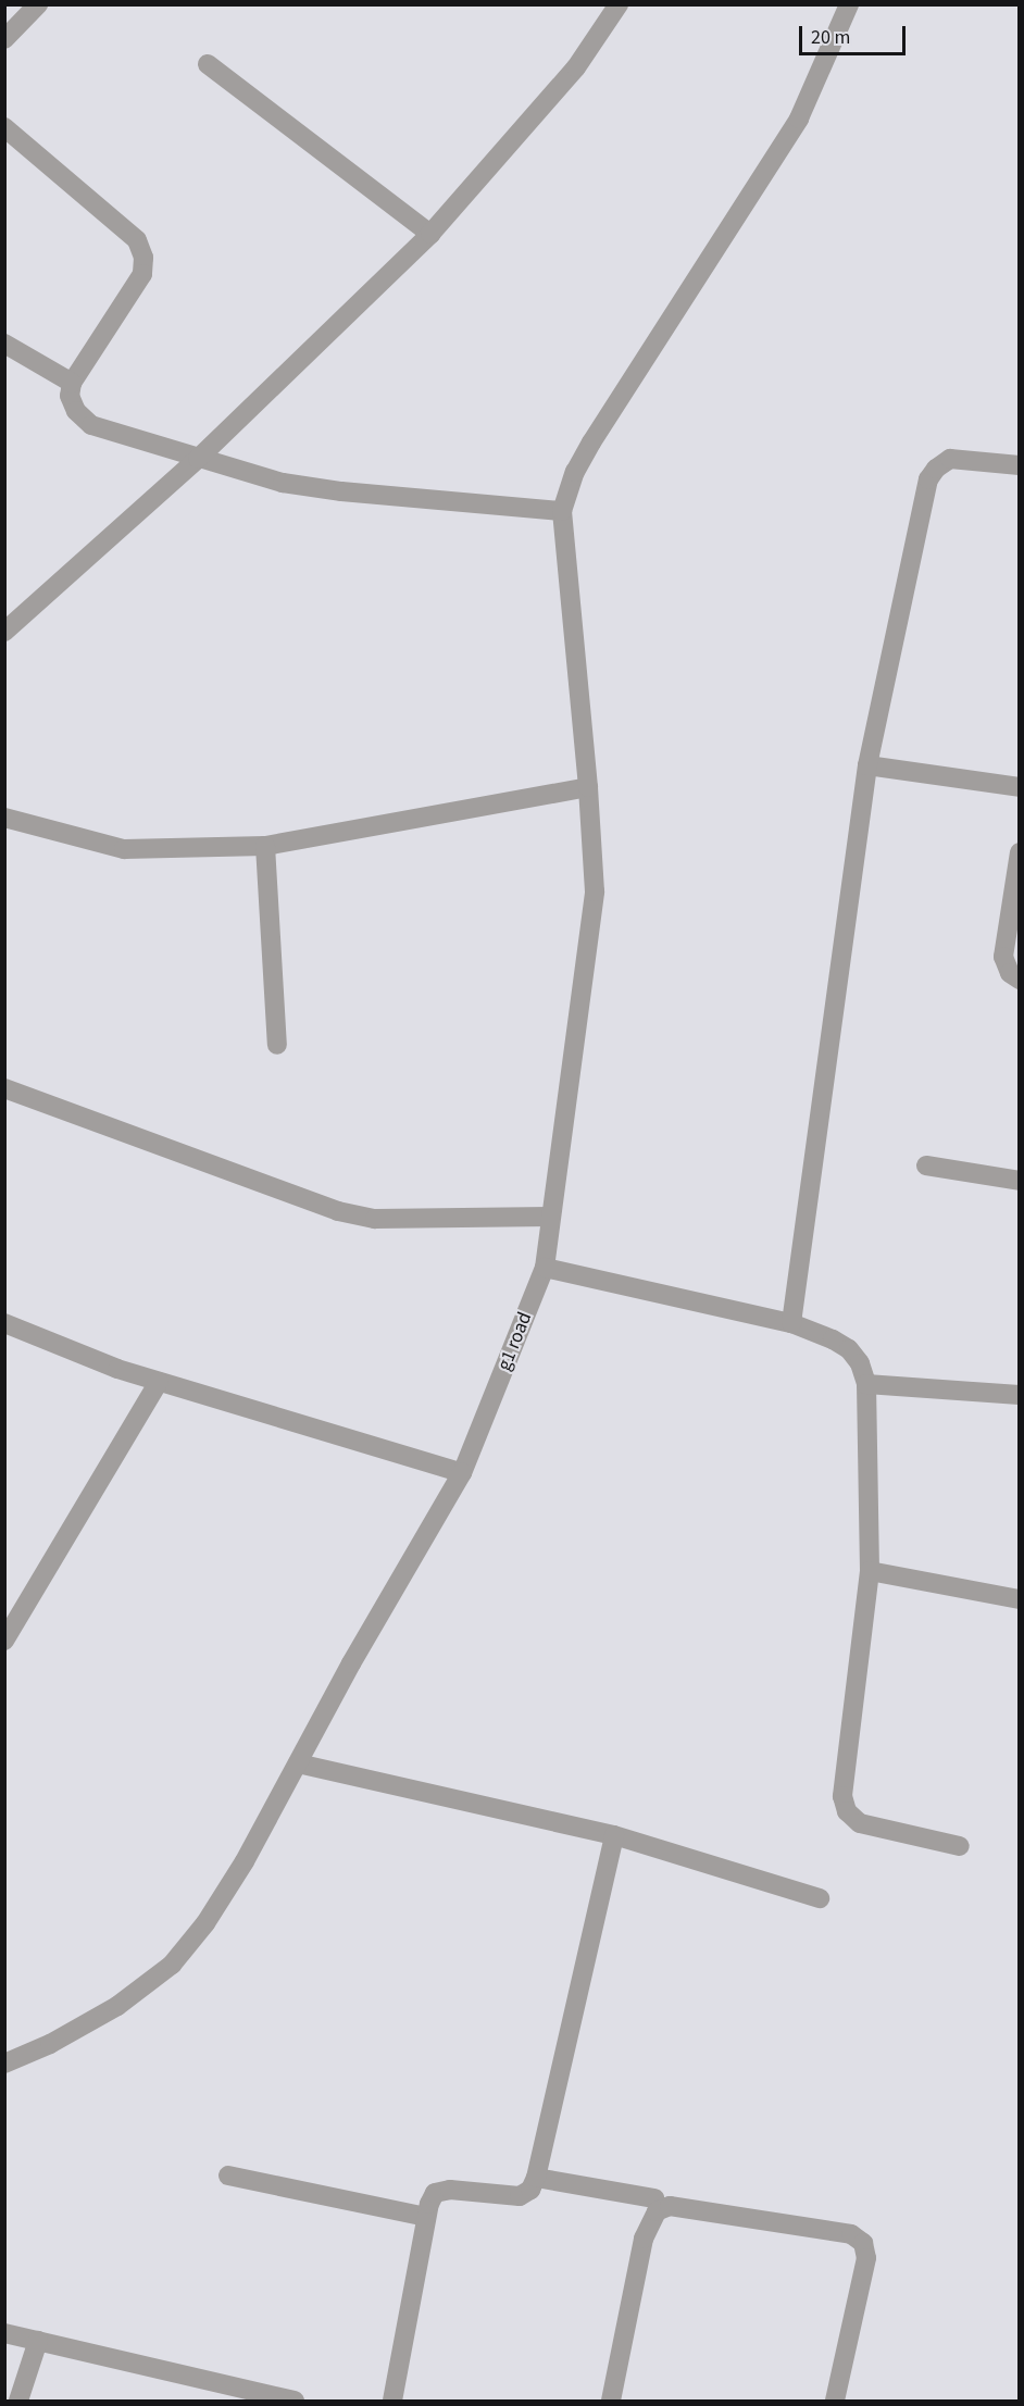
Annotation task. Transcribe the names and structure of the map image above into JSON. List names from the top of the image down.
{
  "streets": {
    "street": ["g1 road"]
  },
  "scale_bar": "20 m"
}
